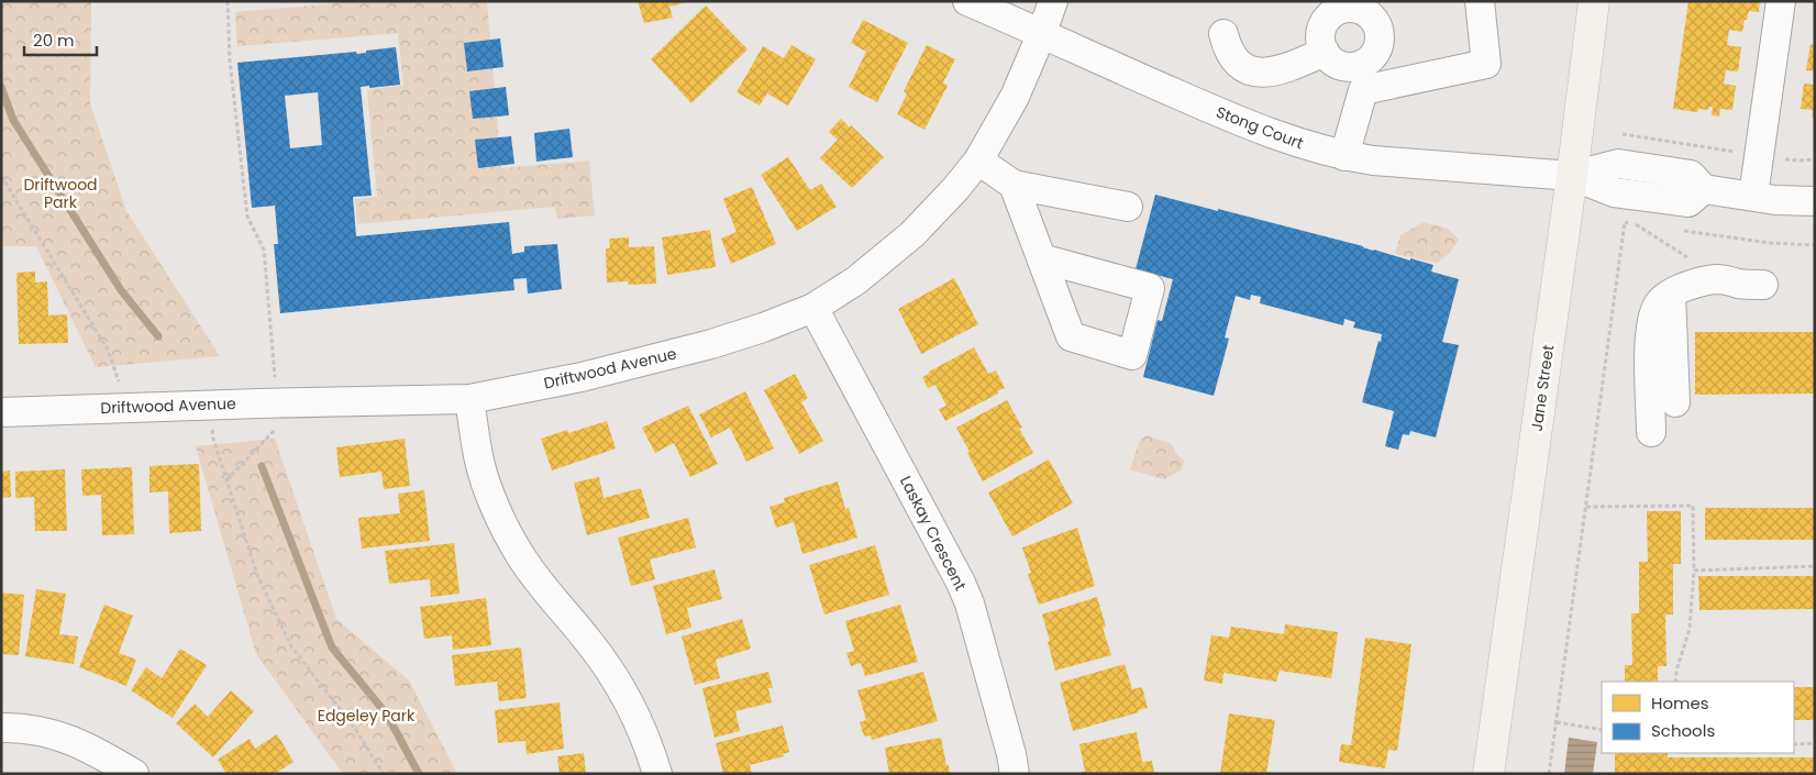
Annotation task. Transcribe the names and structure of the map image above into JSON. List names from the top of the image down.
{
  "streets": {
    "main road": ["Jane Street"],
    "street": ["Stong Court", "Driftwood Avenue", "Laskay Crescent"]
  },
  "crossings": [
    ["Stong Court", "Driftwood Avenue"],
    ["Stong Court", "Jane Street"],
    ["Driftwood Avenue", "Laskay Crescent"]
  ],
  "parks": ["Driftwood Park", "Edgeley Park"],
  "legend": ["Homes", "Schools"],
  "scale_bar": "20 m"
}
